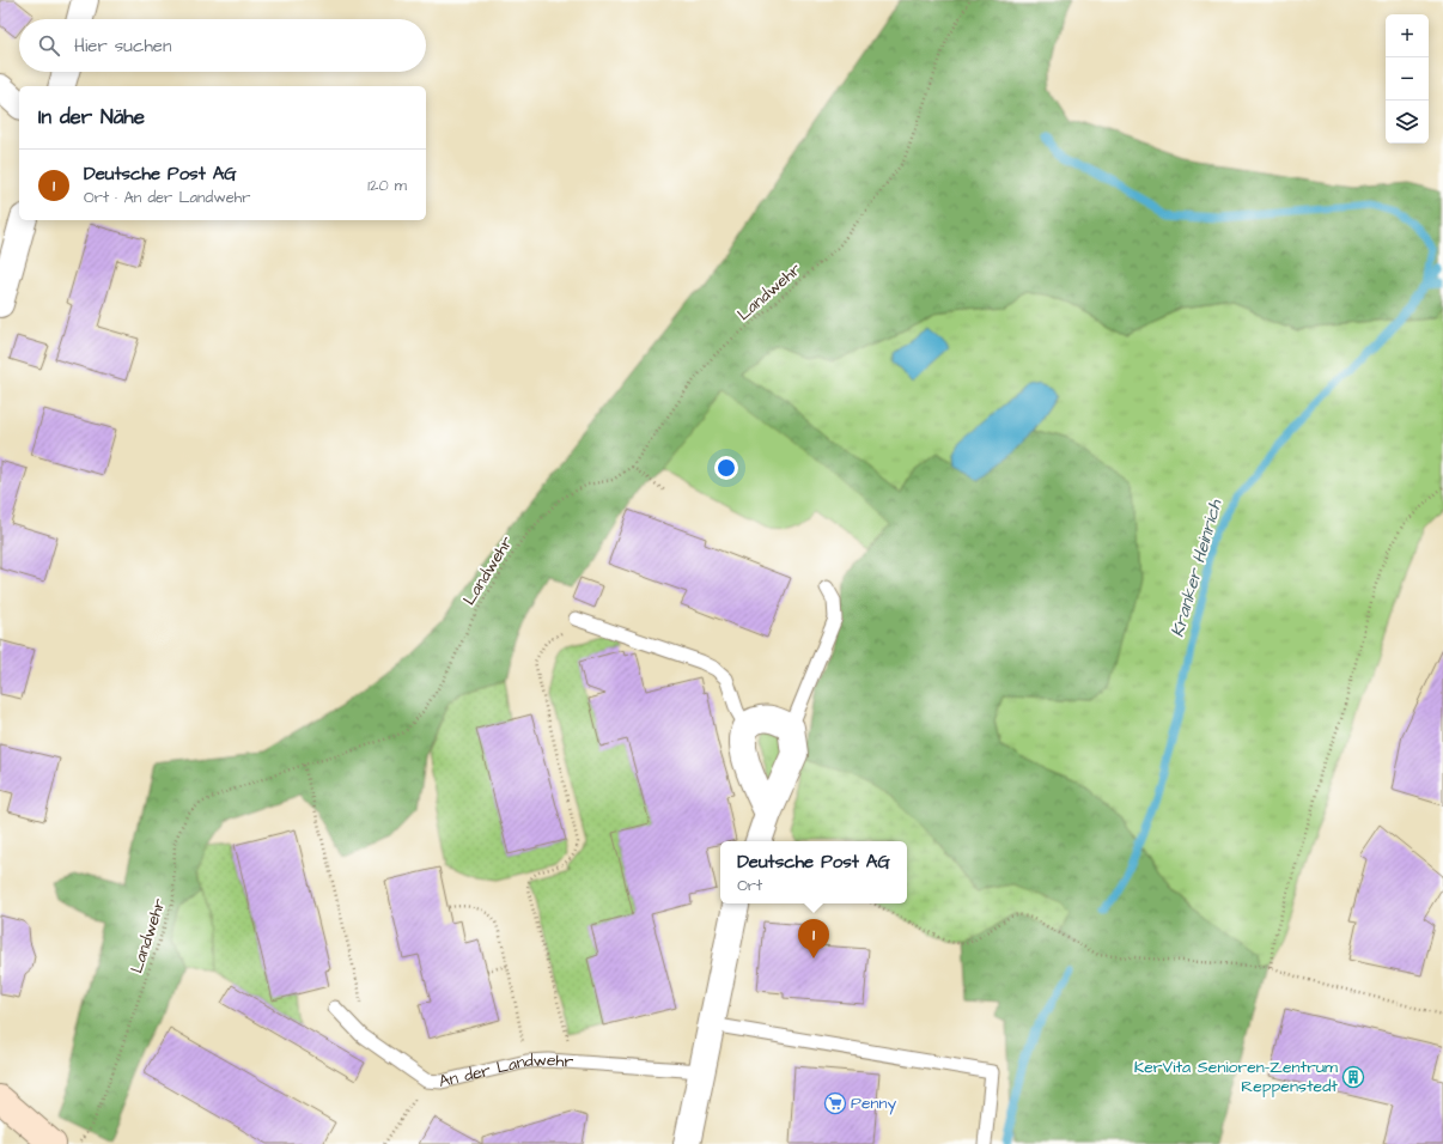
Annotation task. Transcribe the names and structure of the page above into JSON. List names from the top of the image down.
{
  "streets": {
    "lane": ["An der Landwehr"],
    "path": ["Landwehr"]
  },
  "water": ["Kranker Heinrich"],
  "places": {
    "building": ["KerVita Senioren-Zentrum Reppenstedt"],
    "supermarket": ["Penny"]
  },
  "page": {
    "map_buttons": ["+", "−"],
    "search": "Hier suchen",
    "heading": "In der Nähe",
    "list": [
      {
        "mark": "1",
        "name": "Deutsche Post AG",
        "note": "Ort · An der Landwehr",
        "value": "120 m"
      }
    ],
    "popup": ["Deutsche Post AG", "Ort"],
    "pins": "1"
  }
}
